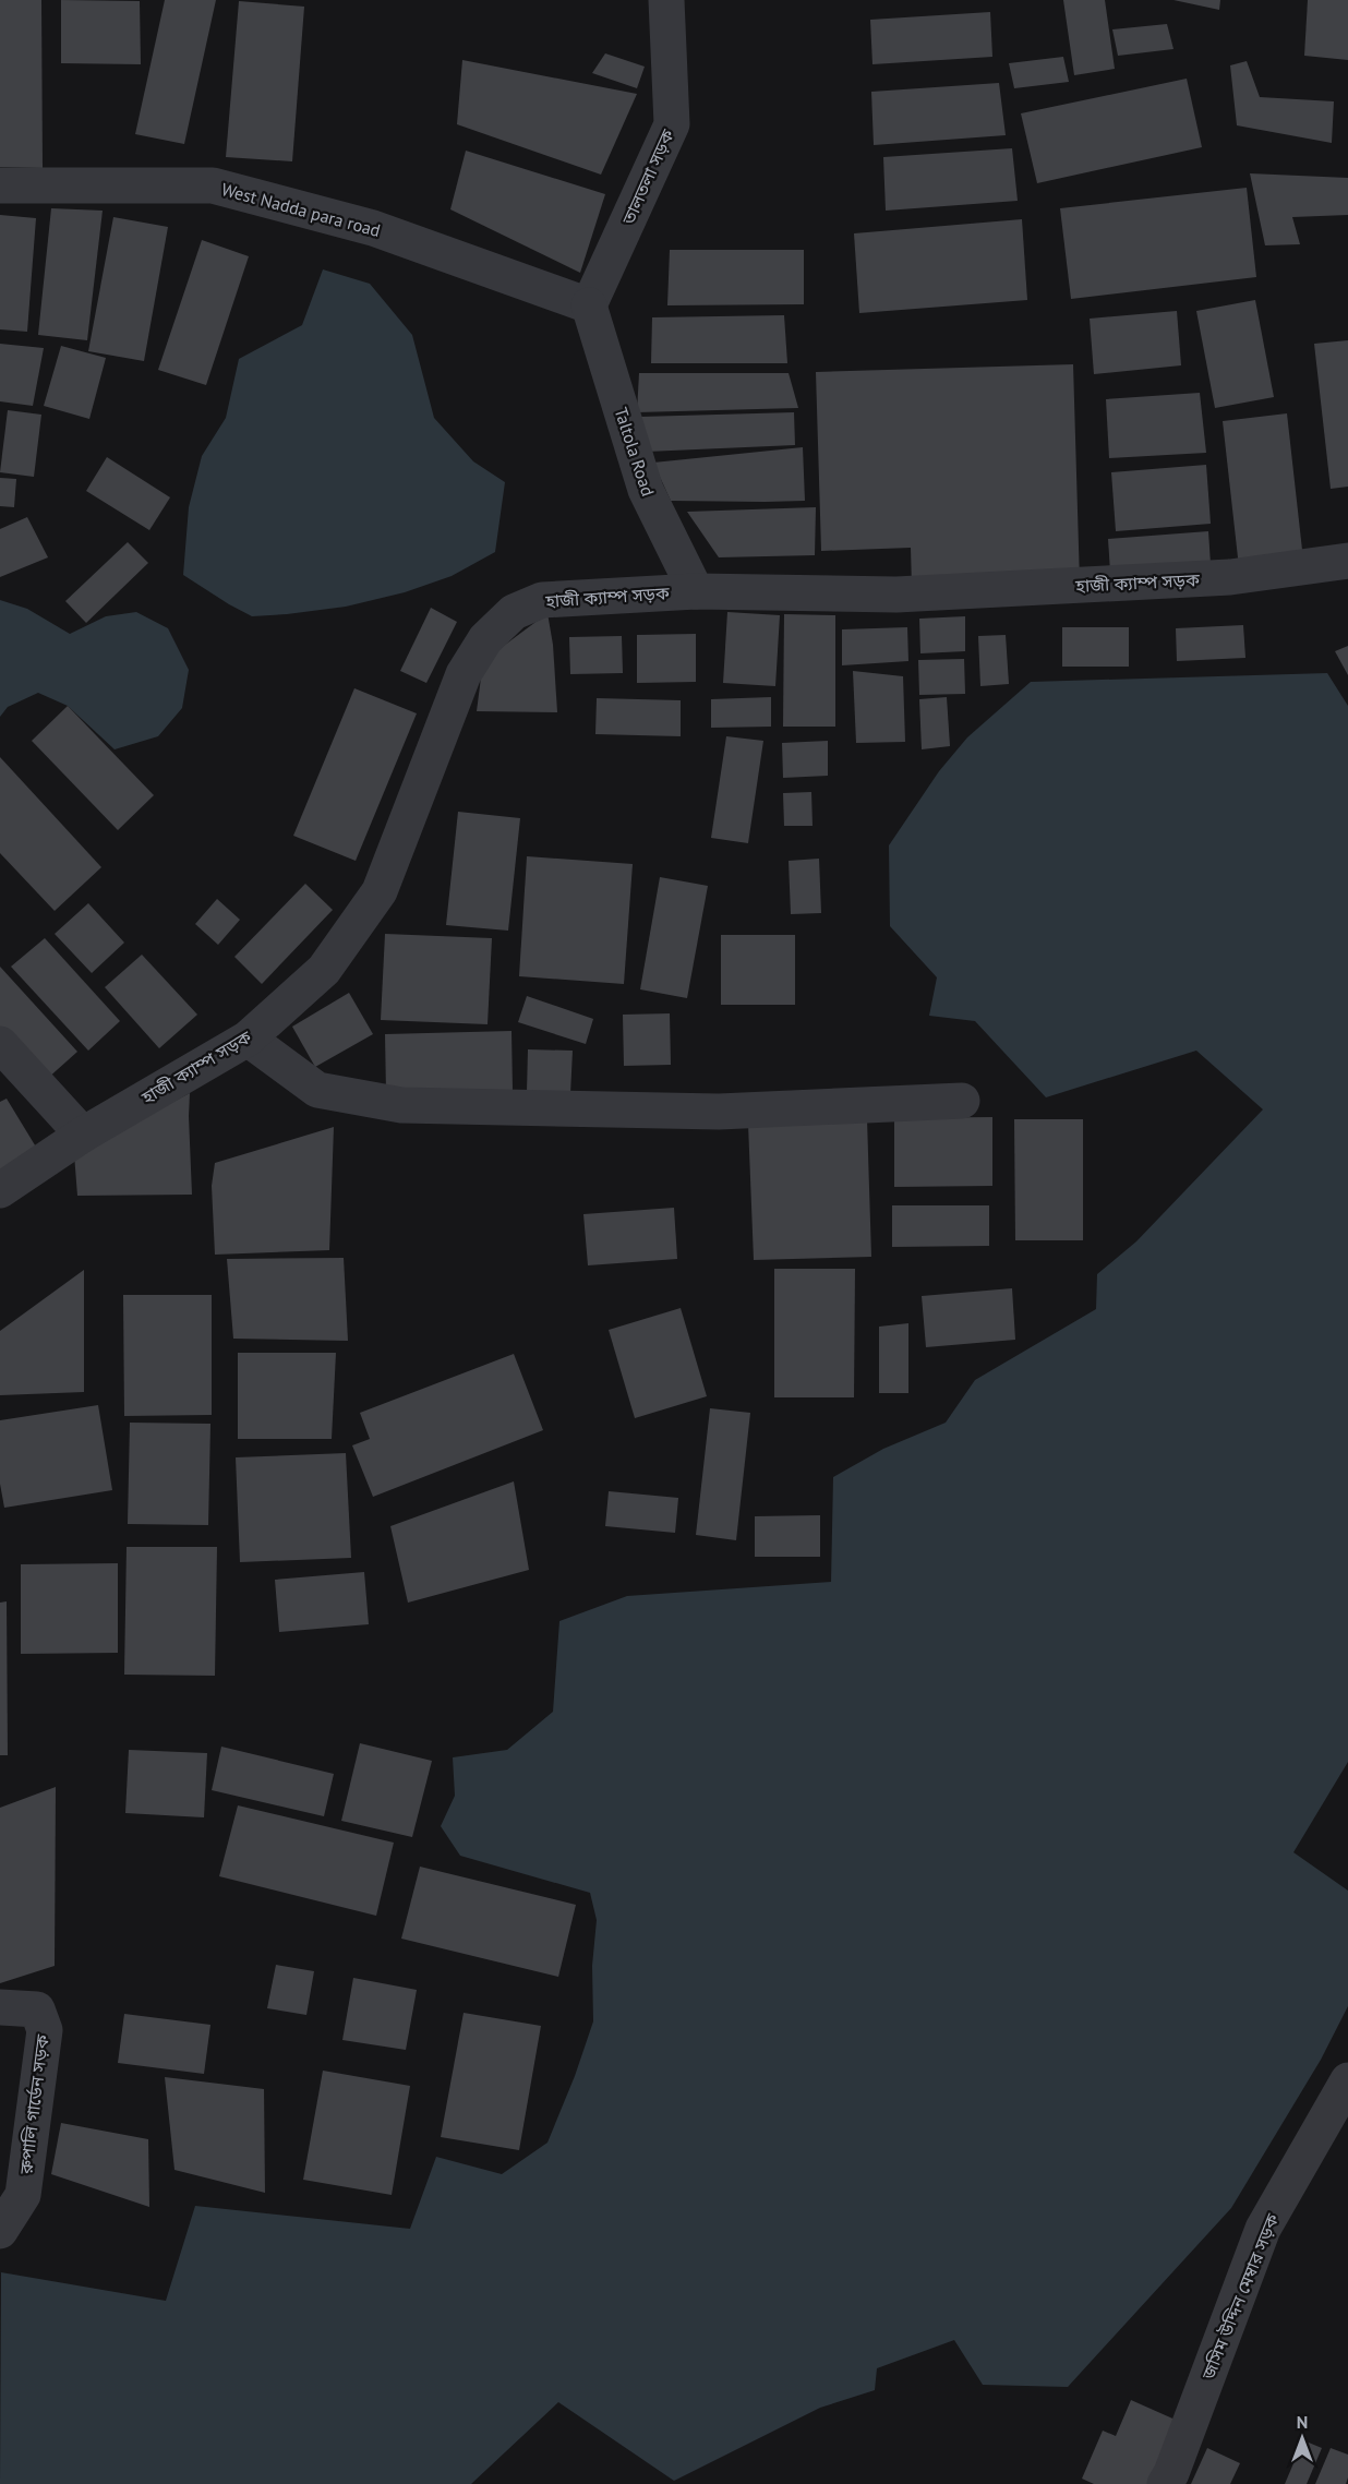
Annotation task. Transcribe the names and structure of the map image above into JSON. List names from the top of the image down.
{
  "streets": {
    "street": [
      "তালতলা সড়ক",
      "West Nadda para road",
      "Taltola Road",
      "হাজী ক্যাম্প সড়ক",
      "রুপালি গার্ডেন সড়ক",
      "জসিম উদ্দিন মেম্বার সড়ক"
    ]
  },
  "crossings": [
    ["তালতলা সড়ক", "West Nadda para road"],
    ["তালতলা সড়ক", "Taltola Road"],
    ["West Nadda para road", "Taltola Road"],
    ["Taltola Road", "হাজী ক্যাম্প সড়ক"]
  ],
  "north": "top"
}
